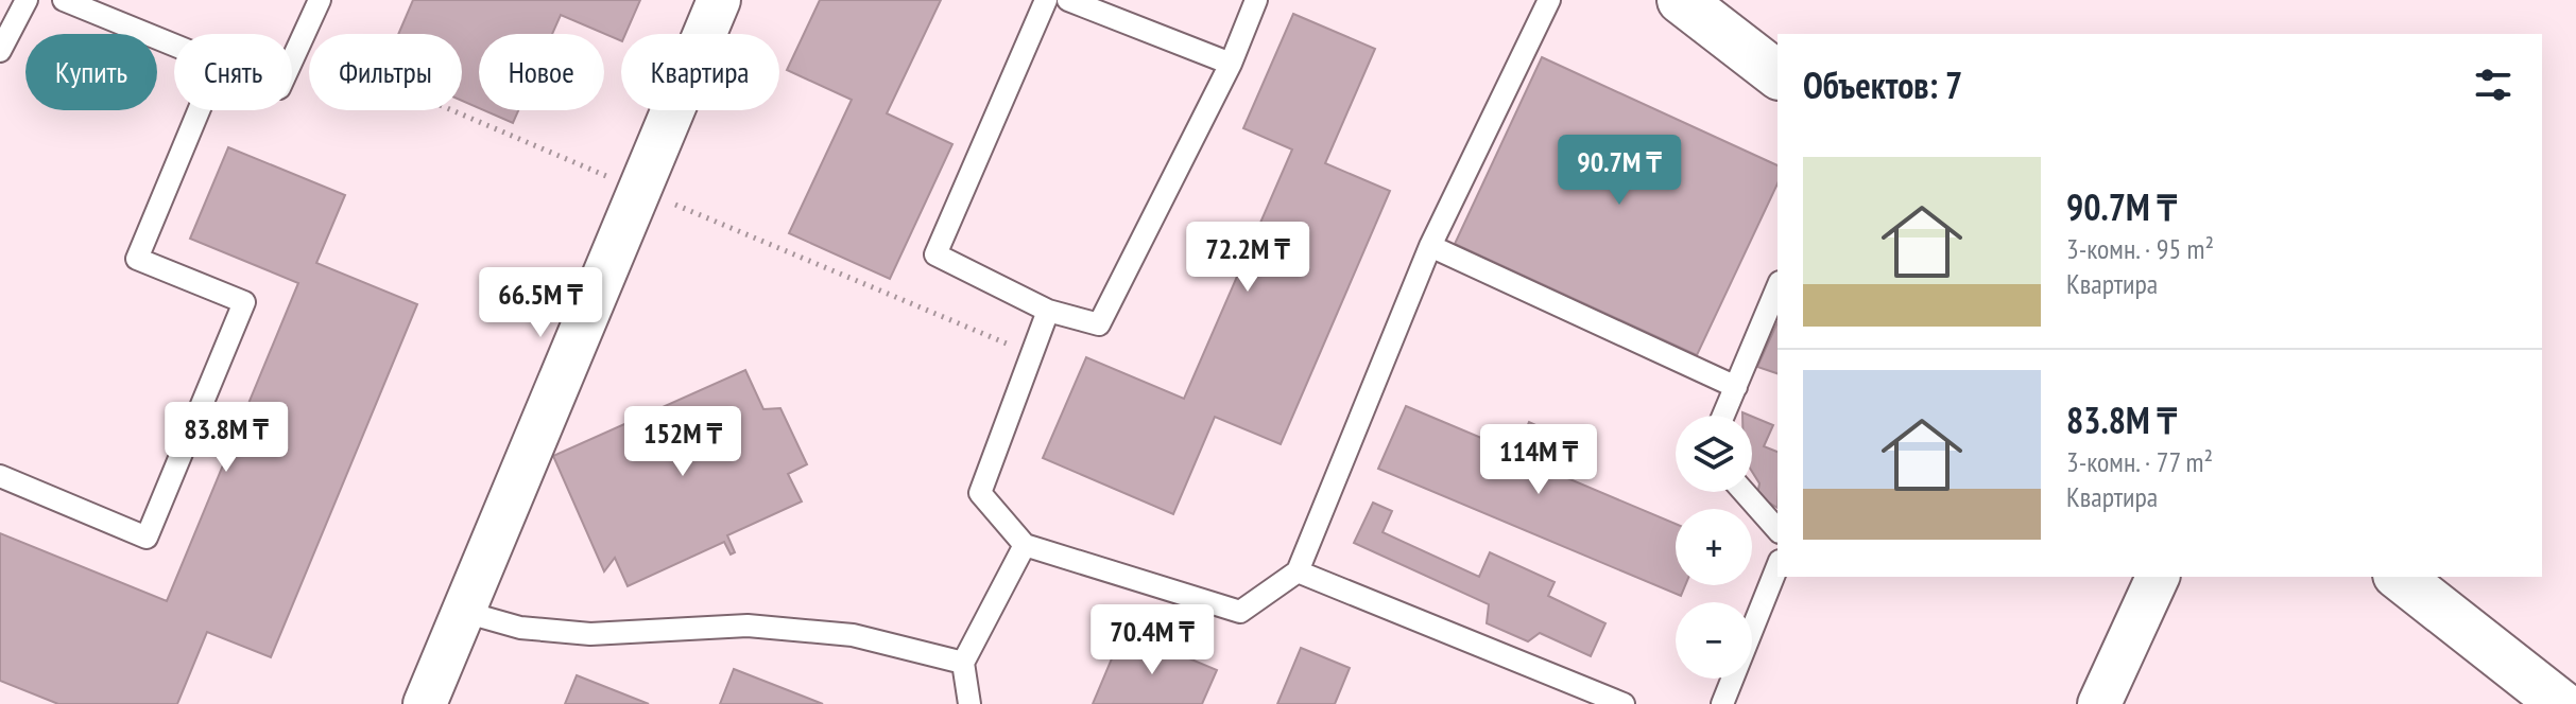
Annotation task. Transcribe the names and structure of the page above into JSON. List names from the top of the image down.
{
  "page": {
    "chip": [
      "Купить",
      "Снять",
      "Фильтры",
      "Новое",
      "Квартира"
    ],
    "heading": "Объектов: 7",
    "price": [
      "90.7M ₸",
      "72.2M ₸",
      "66.5M ₸",
      "83.8M ₸",
      "152M ₸",
      "114M ₸",
      "70.4M ₸"
    ],
    "list": [
      {
        "name": "90.7M ₸",
        "note": "3-комн. · 95 m² · Квартира"
      },
      {
        "name": "83.8M ₸",
        "note": "3-комн. · 77 m² · Квартира"
      }
    ],
    "map_buttons": ["+", "−"]
  }
}
